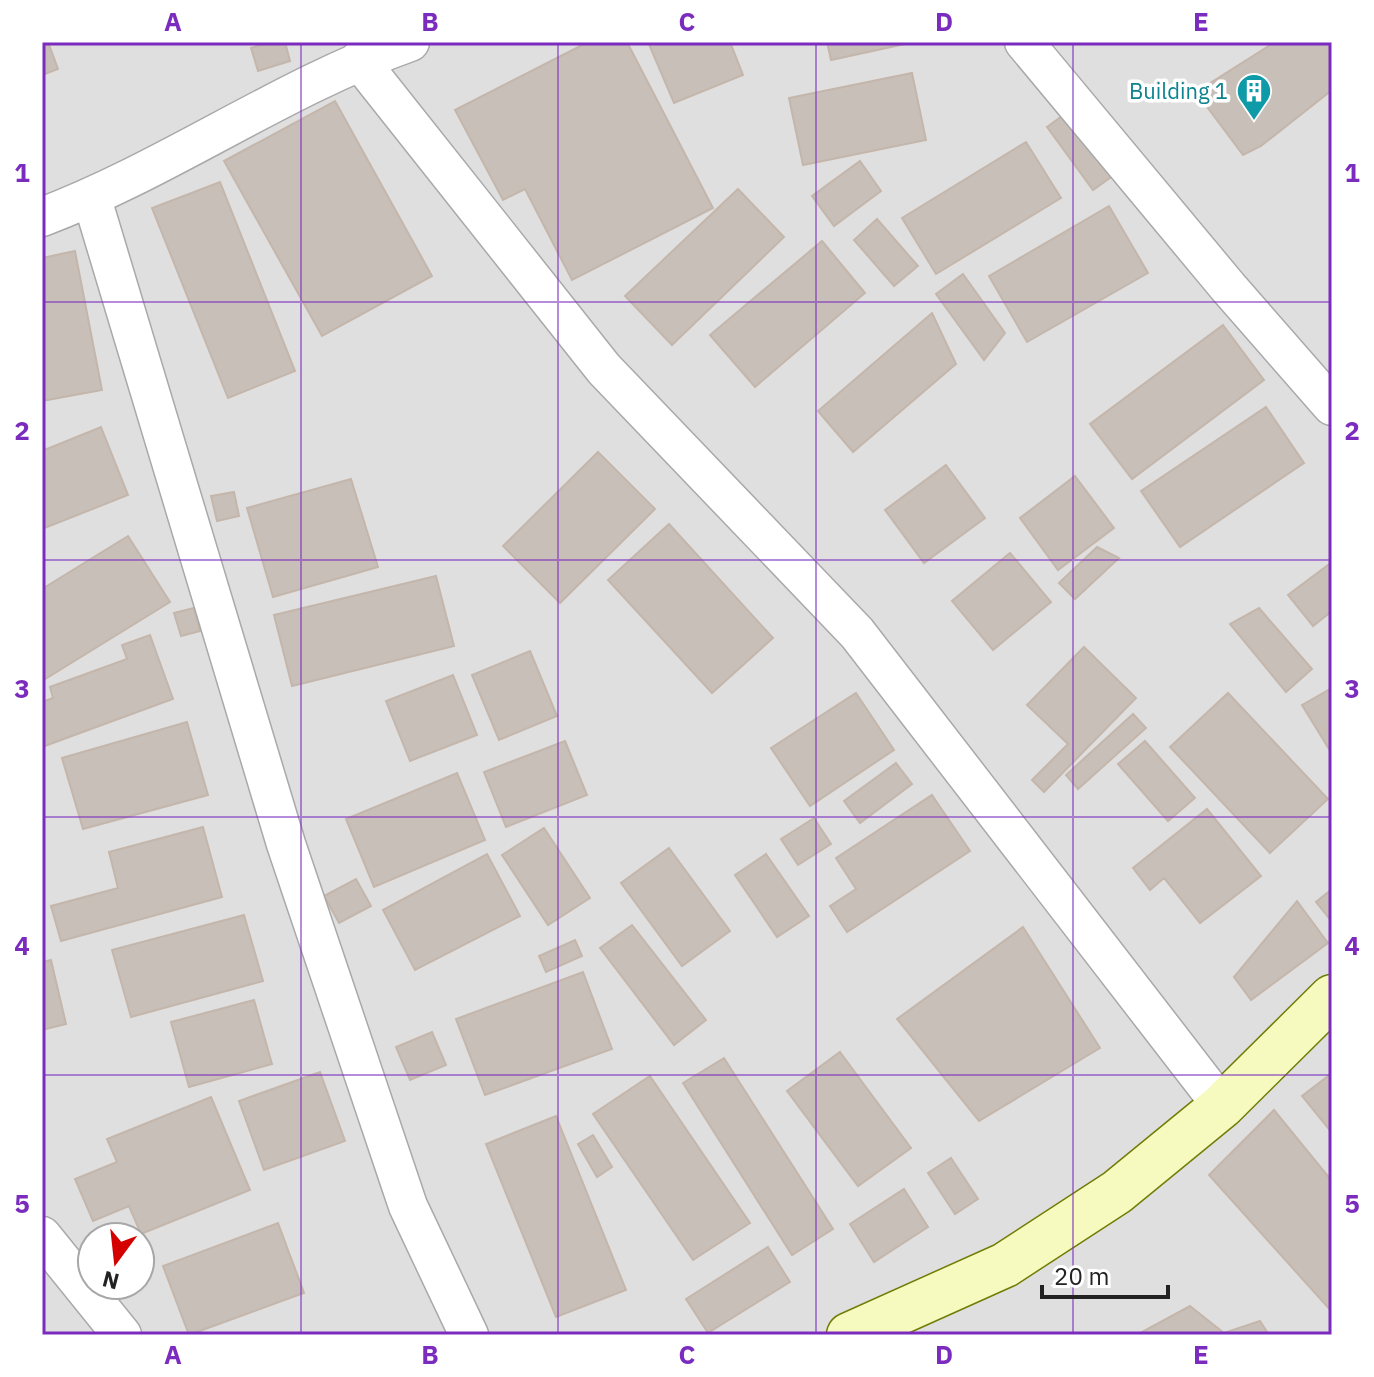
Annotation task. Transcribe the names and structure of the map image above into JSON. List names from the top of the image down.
{
  "places": {
    "building": ["Building 1"]
  },
  "scale_bar": "20 m",
  "north": "bottom",
  "grid": {
    "columns": [
      "A",
      "B",
      "C",
      "D",
      "E"
    ],
    "rows": [
      "1",
      "2",
      "3",
      "4",
      "5"
    ]
  }
}
